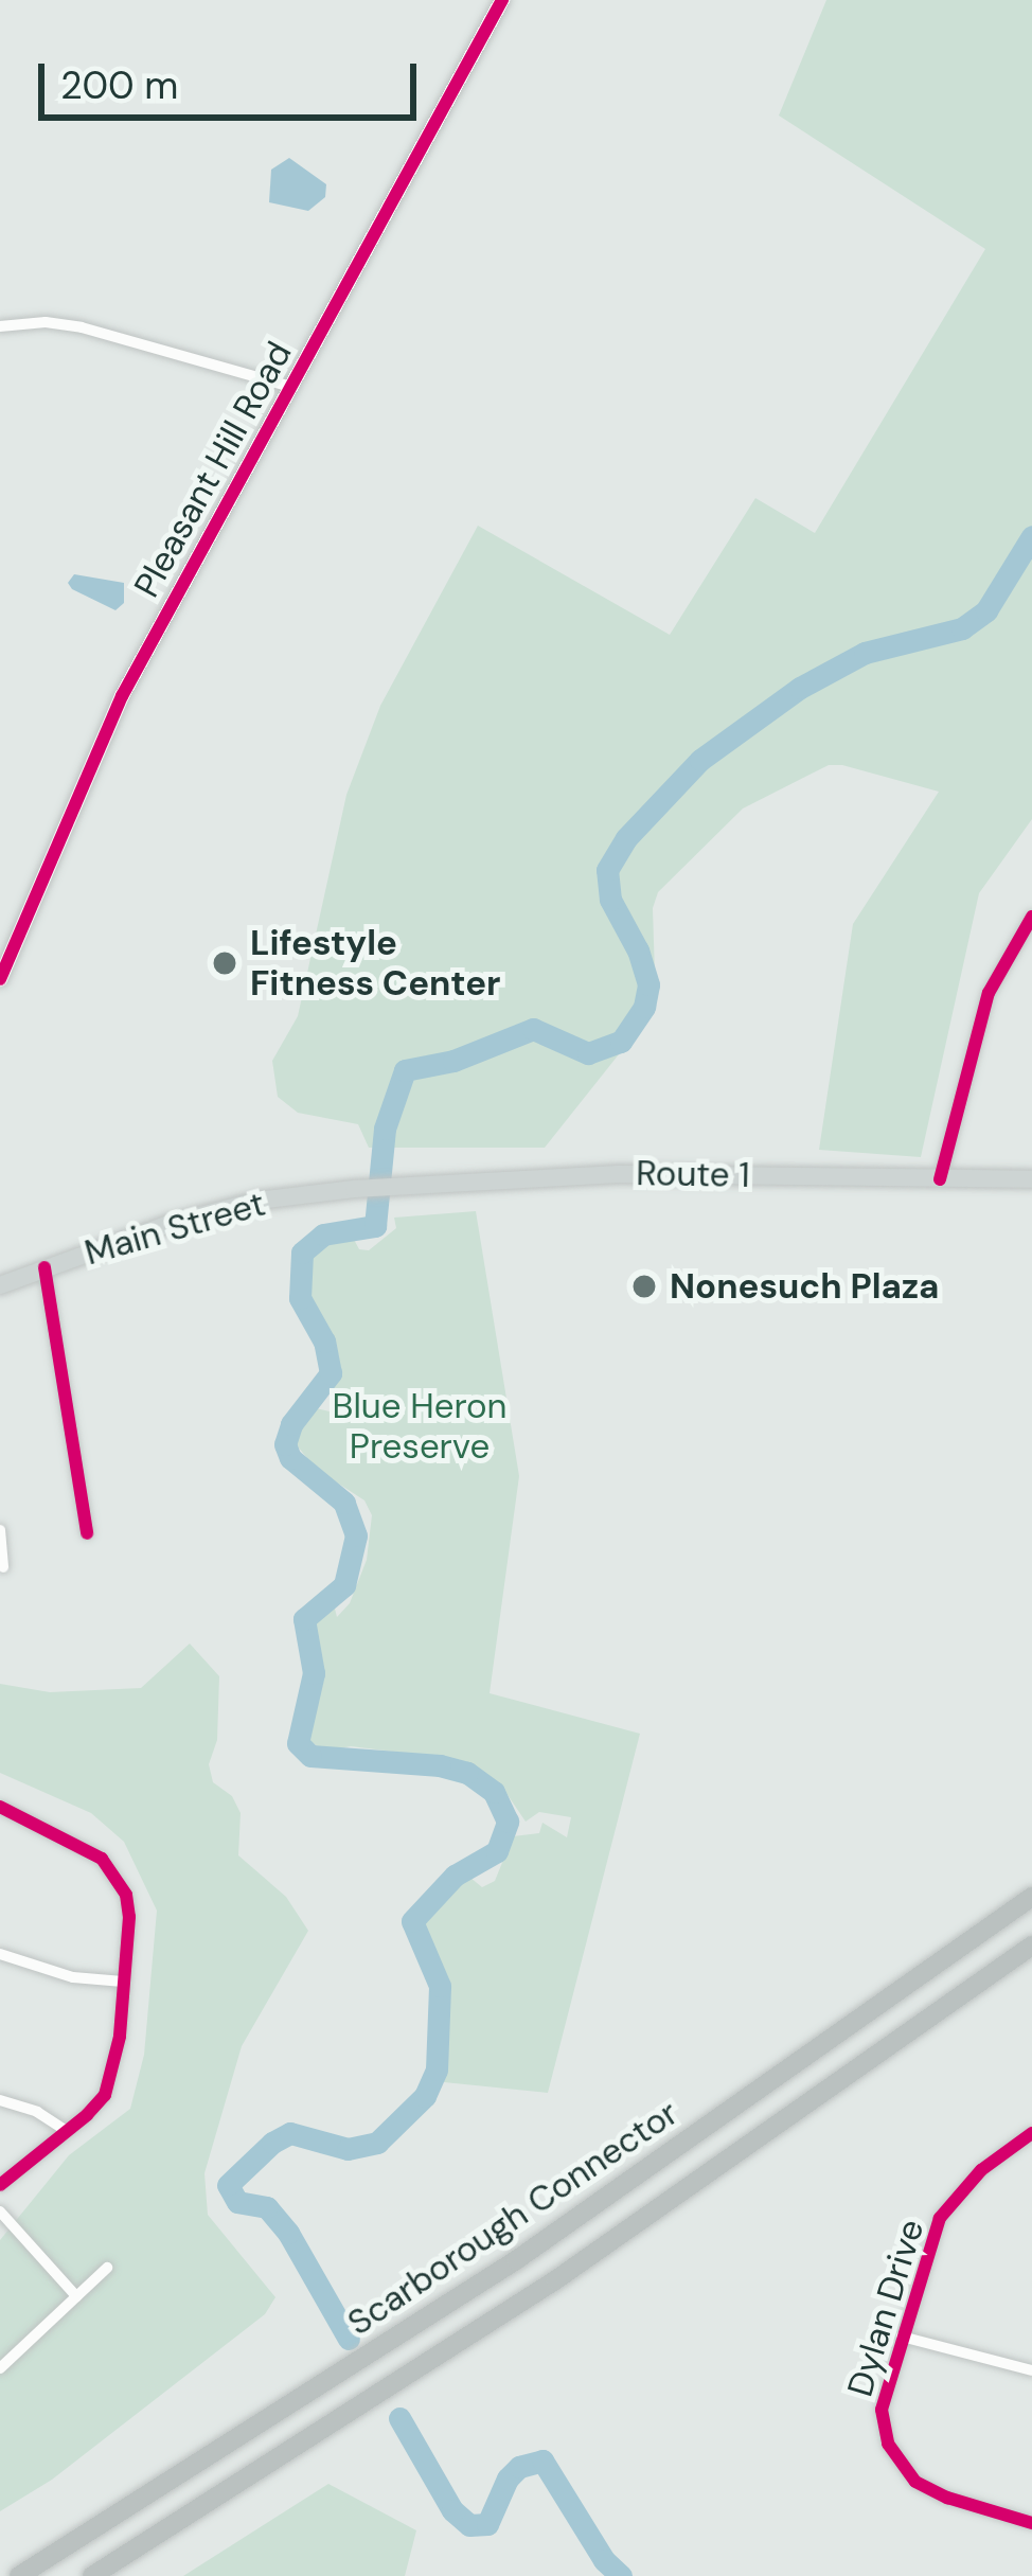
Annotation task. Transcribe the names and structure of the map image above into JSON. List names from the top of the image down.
{
  "streets": {
    "highway": ["Scarborough Connector"],
    "main road": ["Route 1", "Main Street"],
    "street": ["Pleasant Hill Road", "Dylan Drive"]
  },
  "crossings": [
    ["Route 1", "Main Street"]
  ],
  "parks": ["Blue Heron Preserve"],
  "places": ["Lifestyle Fitness Center", "Nonesuch Plaza"],
  "scale_bar": "200 m"
}
